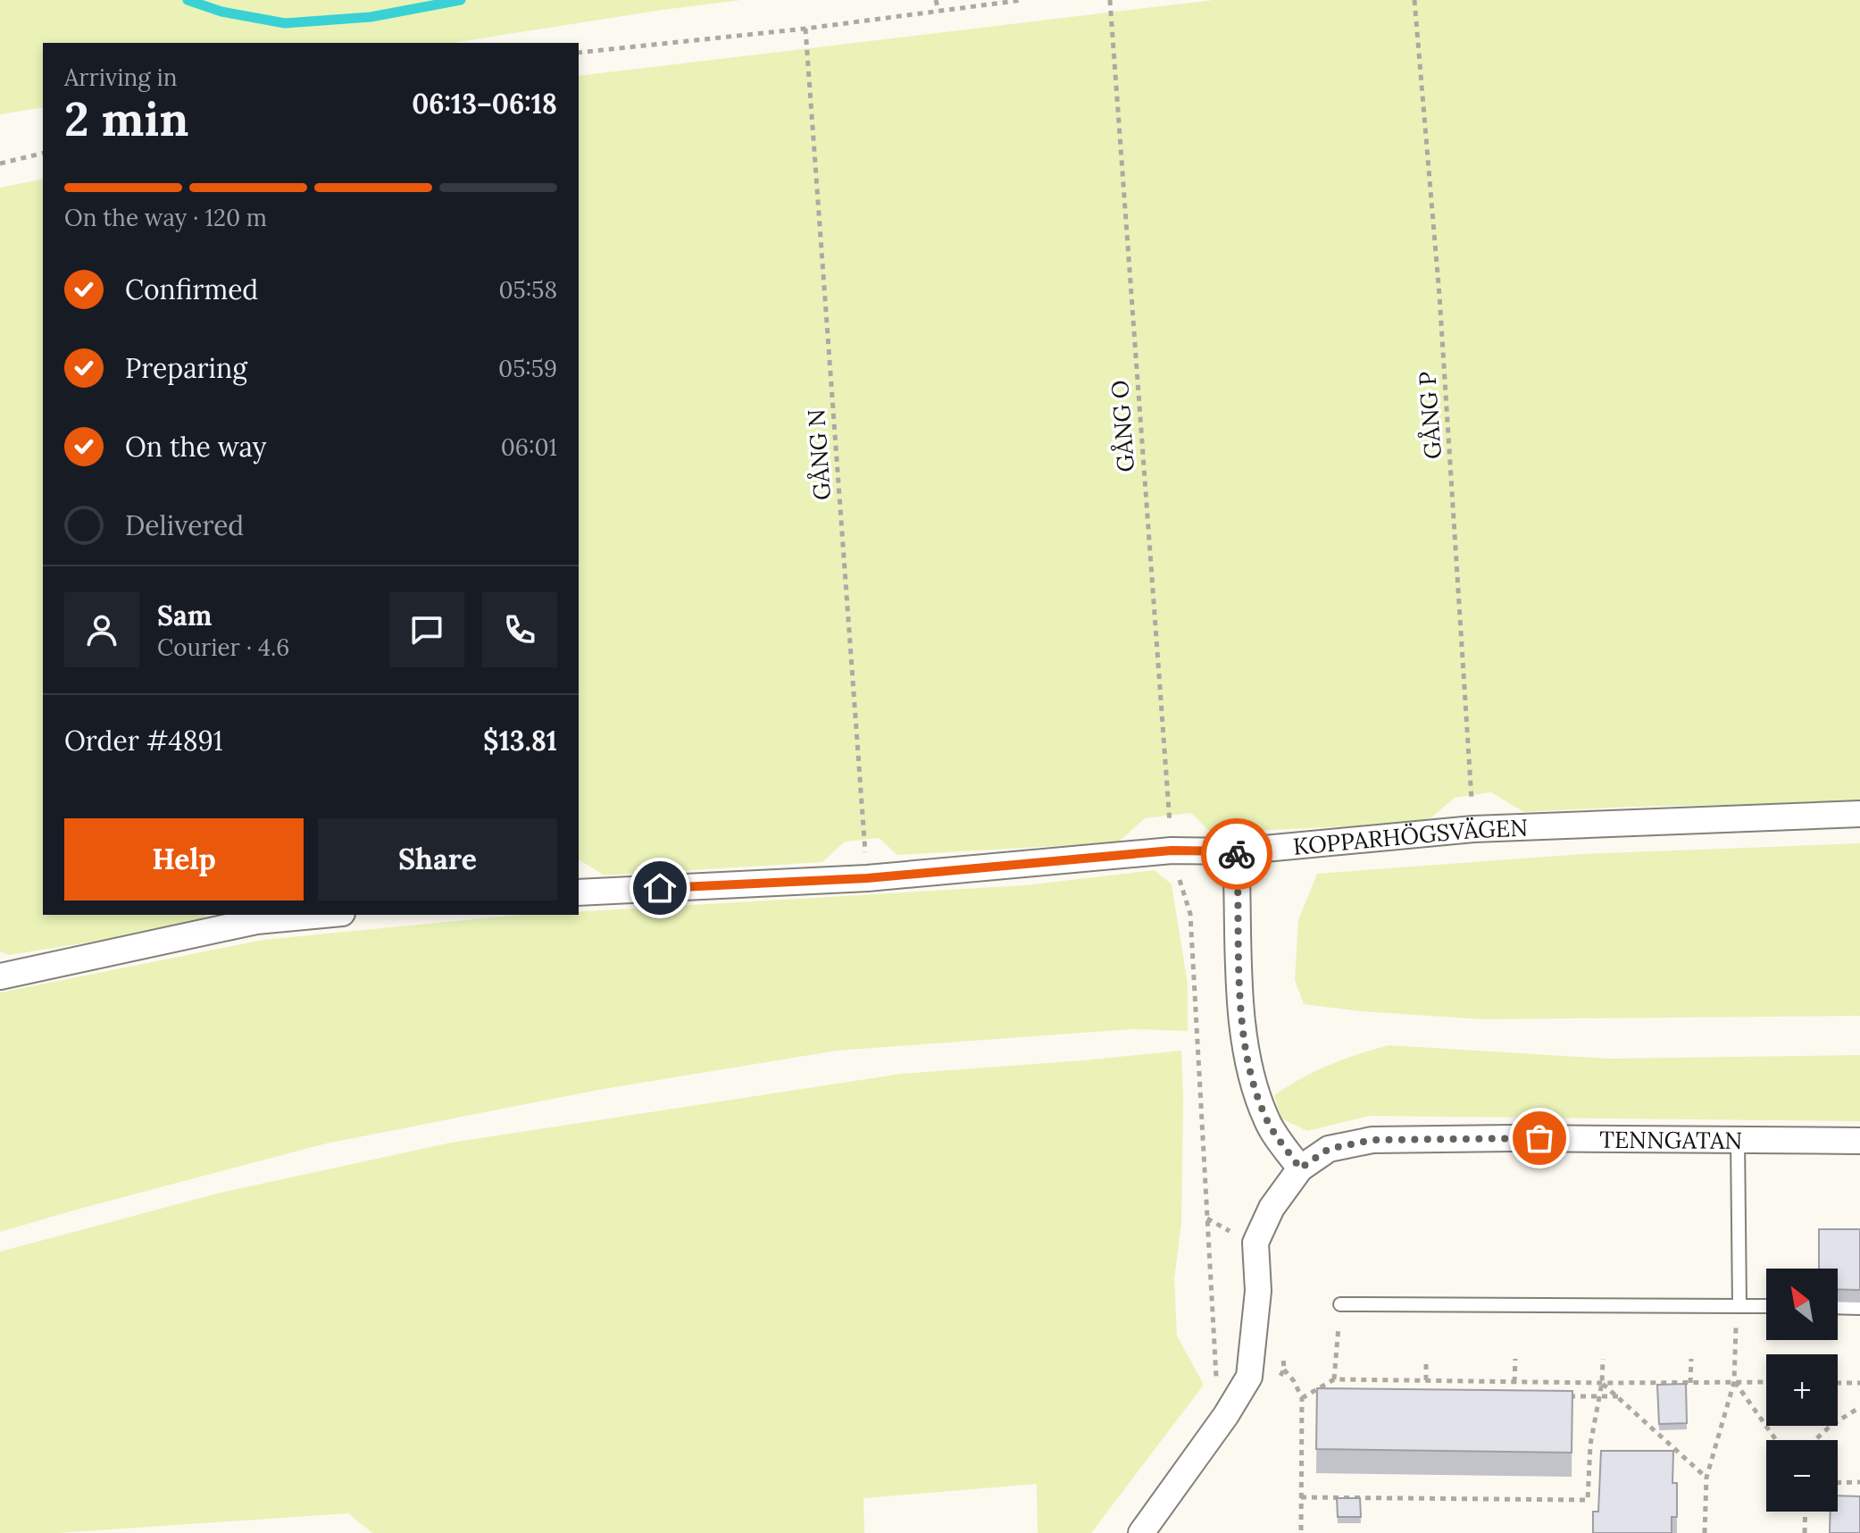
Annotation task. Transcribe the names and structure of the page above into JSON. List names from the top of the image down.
{
  "streets": {
    "street": ["KOPPARHÖGSVÄGEN", "TENNGATAN"],
    "path": ["GÅNG P", "GÅNG O", "GÅNG N"]
  },
  "crossings": [
    ["GÅNG P", "KOPPARHÖGSVÄGEN"],
    ["GÅNG O", "KOPPARHÖGSVÄGEN"],
    ["GÅNG N", "KOPPARHÖGSVÄGEN"]
  ],
  "north": "top left",
  "page": {
    "heading": ["2 min", "Arriving in", "06:13–06:18"],
    "panel": [
      "Sam",
      "Courier · 4.6",
      "Order #4891",
      "$13.81"
    ],
    "bar": "On the way · 120 m",
    "list": [
      ["Confirmed", "05:58"],
      ["Preparing", "05:59"],
      ["On the way", "06:01"],
      "Delivered"
    ],
    "buttons": ["Help", "Share"],
    "map_buttons": ["+", "−"]
  }
}
